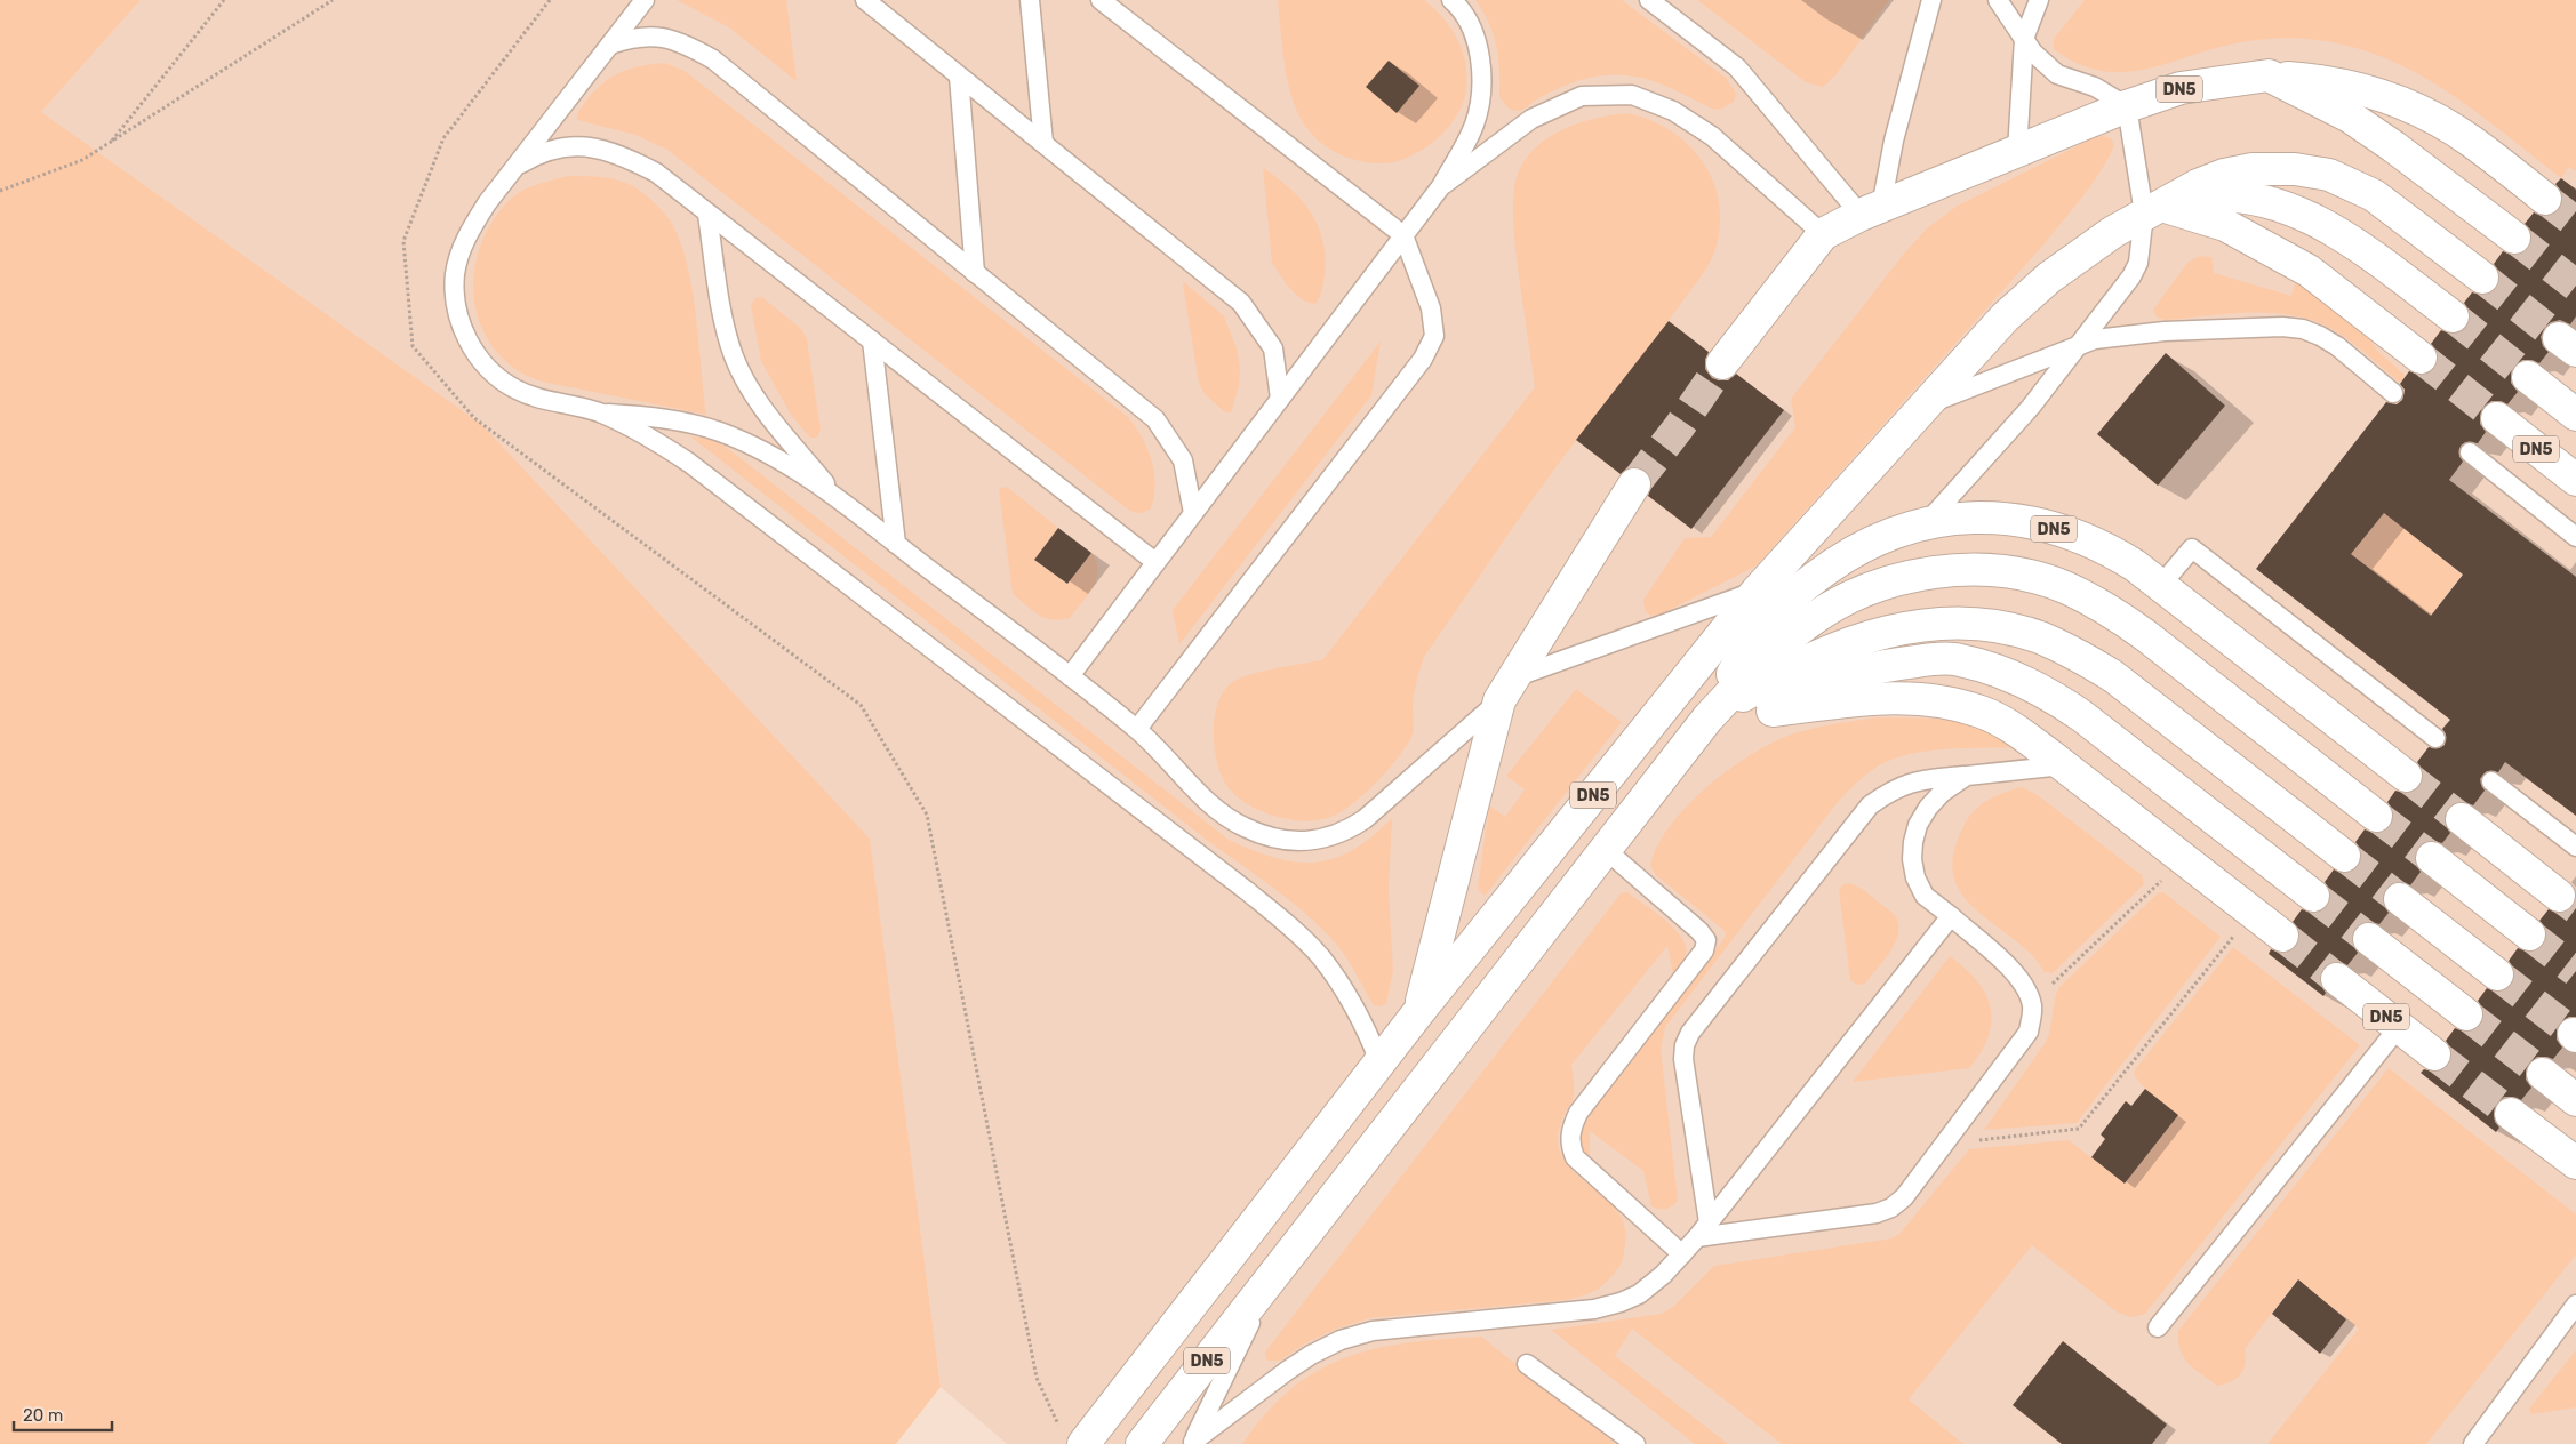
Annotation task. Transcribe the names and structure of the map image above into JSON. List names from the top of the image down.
{
  "streets": {
    "highway": ["DN5"]
  },
  "scale_bar": "20 m"
}
